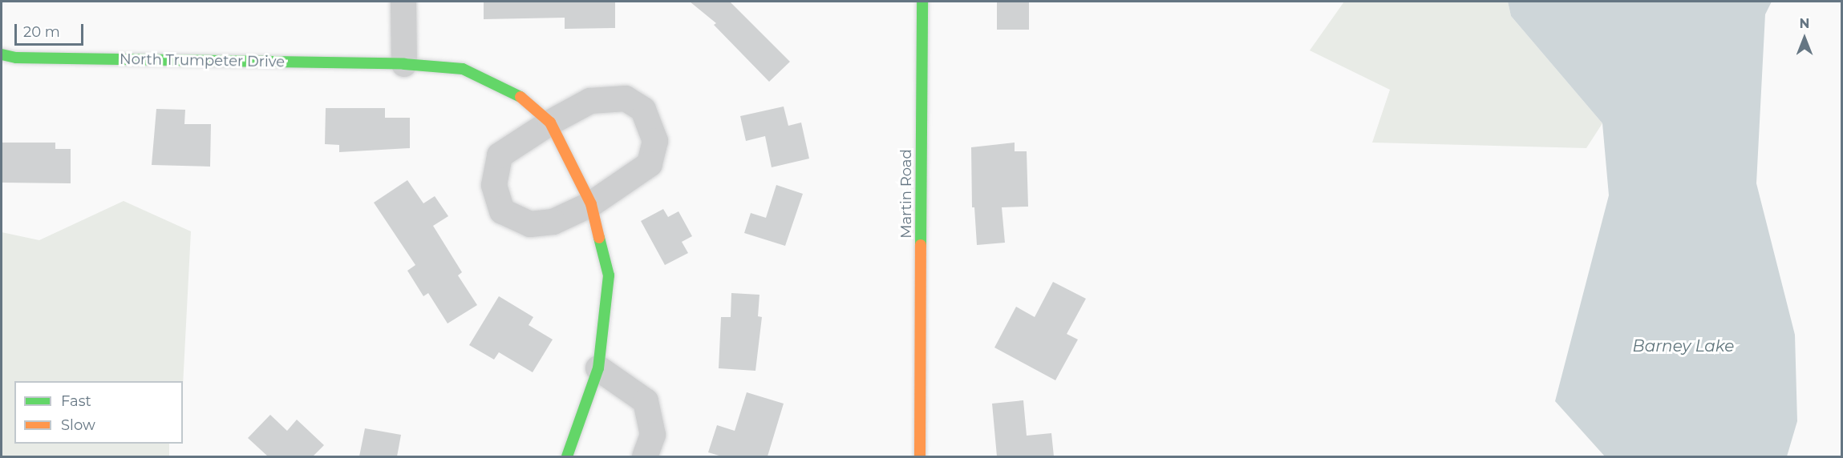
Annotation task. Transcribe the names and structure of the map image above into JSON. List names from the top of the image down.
{
  "streets": {
    "street": ["North Trumpeter Drive", "Martin Road"]
  },
  "water": ["Barney Lake"],
  "legend": ["Fast", "Slow"],
  "scale_bar": "20 m",
  "north": "top"
}
